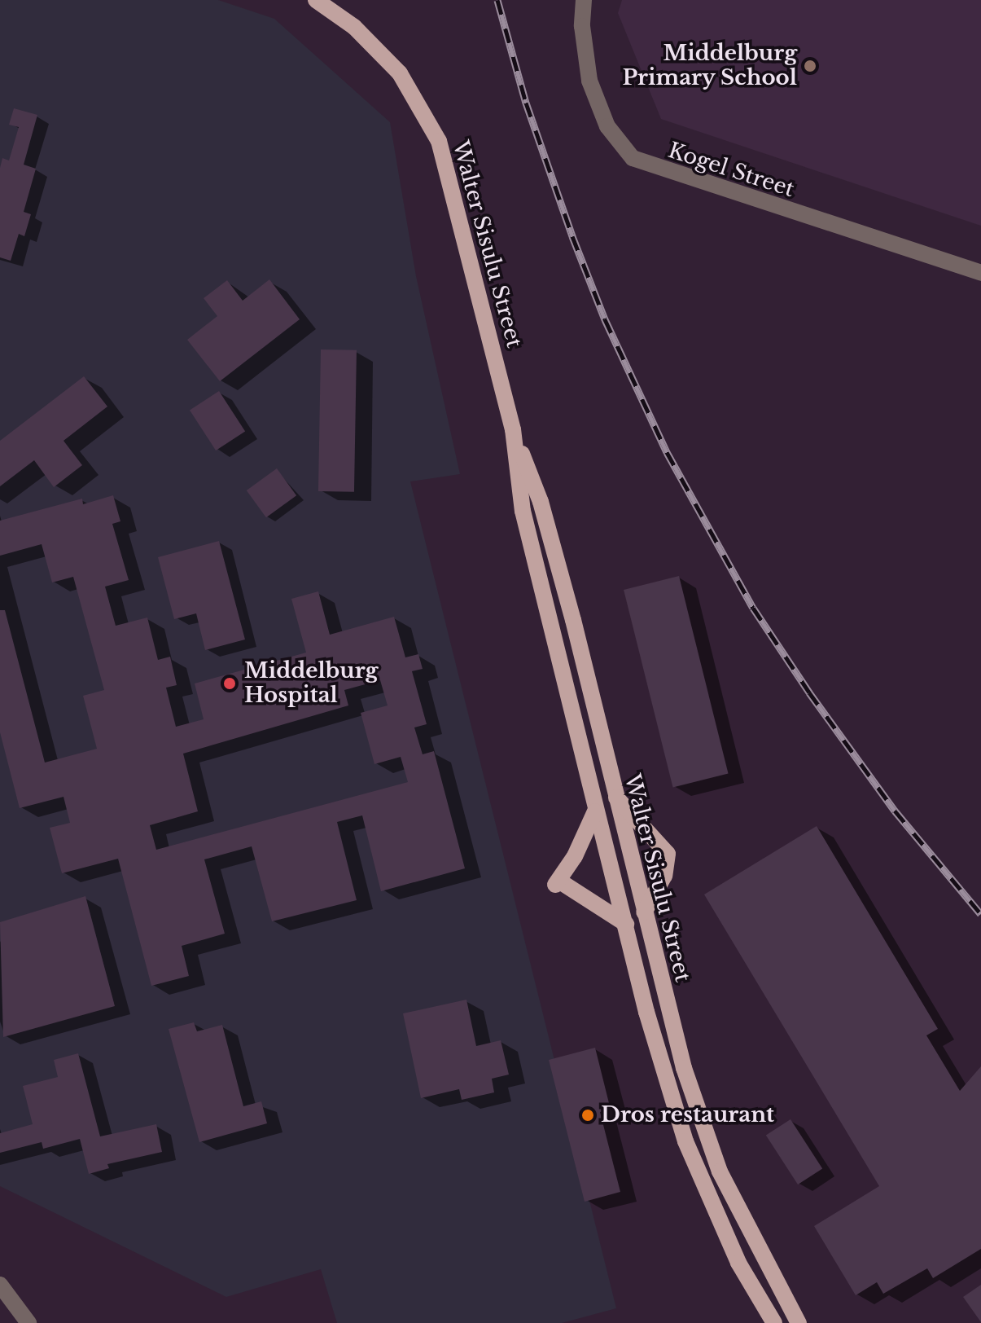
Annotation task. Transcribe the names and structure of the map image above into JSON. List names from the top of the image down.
{
  "streets": {
    "main road": ["Walter Sisulu Street"],
    "street": ["Kogel Street"]
  },
  "places": ["Middelburg Primary School", "Middelburg Hospital", "Dros restaurant"]
}
